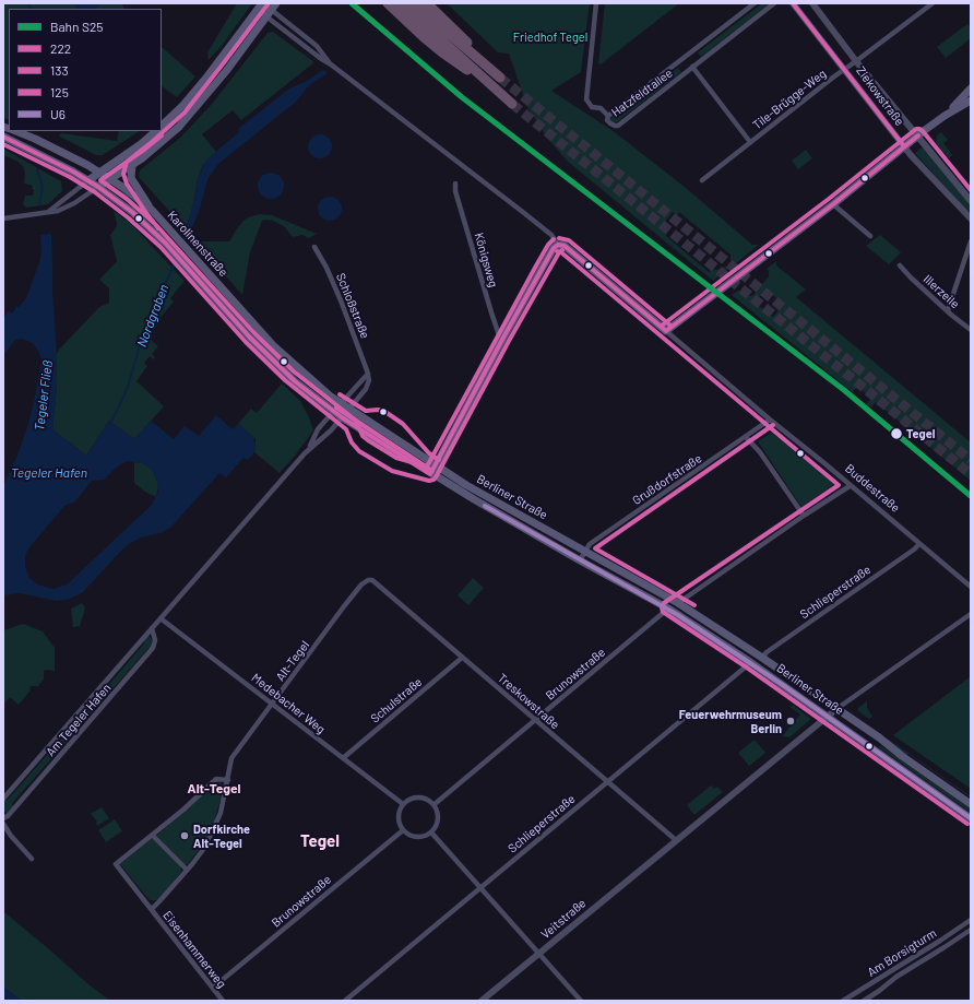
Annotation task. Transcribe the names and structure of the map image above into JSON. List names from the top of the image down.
{
  "streets": {
    "main road": ["Karolinenstraße", "Buddestraße", "Berliner Straße"],
    "street": [
      "Hatzfeldtallee",
      "Ziekowstraße",
      "Tile-Brügge-Weg",
      "Königsweg",
      "Illerzeile",
      "Schloßstraße",
      "Grußdorfstraße",
      "Schlieperstraße",
      "Alt-Tegel",
      "Brunowstraße",
      "Schulstraße",
      "Treskowstraße",
      "Medebacher Weg",
      "Am Tegeler Hafen",
      "Veitstraße",
      "Eisenhammerweg",
      "Am Borsigturm"
    ]
  },
  "crossings": [
    ["Ziekowstraße", "Tile-Brügge-Weg"],
    ["Karolinenstraße", "Berliner Straße"],
    ["Karolinenstraße", "Am Tegeler Hafen"],
    ["Grußdorfstraße", "Buddestraße"],
    ["Grußdorfstraße", "Berliner Straße"],
    ["Buddestraße", "Schlieperstraße"],
    ["Berliner Straße", "Schlieperstraße"],
    ["Berliner Straße", "Brunowstraße"],
    ["Berliner Straße", "Am Tegeler Hafen"],
    ["Berliner Straße", "Veitstraße"],
    ["Schlieperstraße", "Treskowstraße"],
    ["Alt-Tegel", "Treskowstraße"],
    ["Alt-Tegel", "Medebacher Weg"],
    ["Alt-Tegel", "Eisenhammerweg"],
    ["Brunowstraße", "Treskowstraße"],
    ["Brunowstraße", "Medebacher Weg"],
    ["Brunowstraße", "Eisenhammerweg"],
    ["Schulstraße", "Treskowstraße"],
    ["Schulstraße", "Medebacher Weg"],
    ["Treskowstraße", "Veitstraße"],
    ["Medebacher Weg", "Am Tegeler Hafen"]
  ],
  "districts": ["Alt-Tegel", "Tegel"],
  "water": ["Nordgraben", "Tegeler Fließ", "Tegeler Hafen"],
  "parks": ["Friedhof Tegel"],
  "places": ["Tegel", "Feuerwehrmuseum Berlin", "Dorfkirche Alt-Tegel"],
  "lines": [
    "rail line S25",
    "transit line 222",
    "transit line 125",
    "transit line 133",
    "transit line U6"
  ],
  "legend": [
    "Bahn S25",
    "222",
    "133",
    "125",
    "U6"
  ]
}
